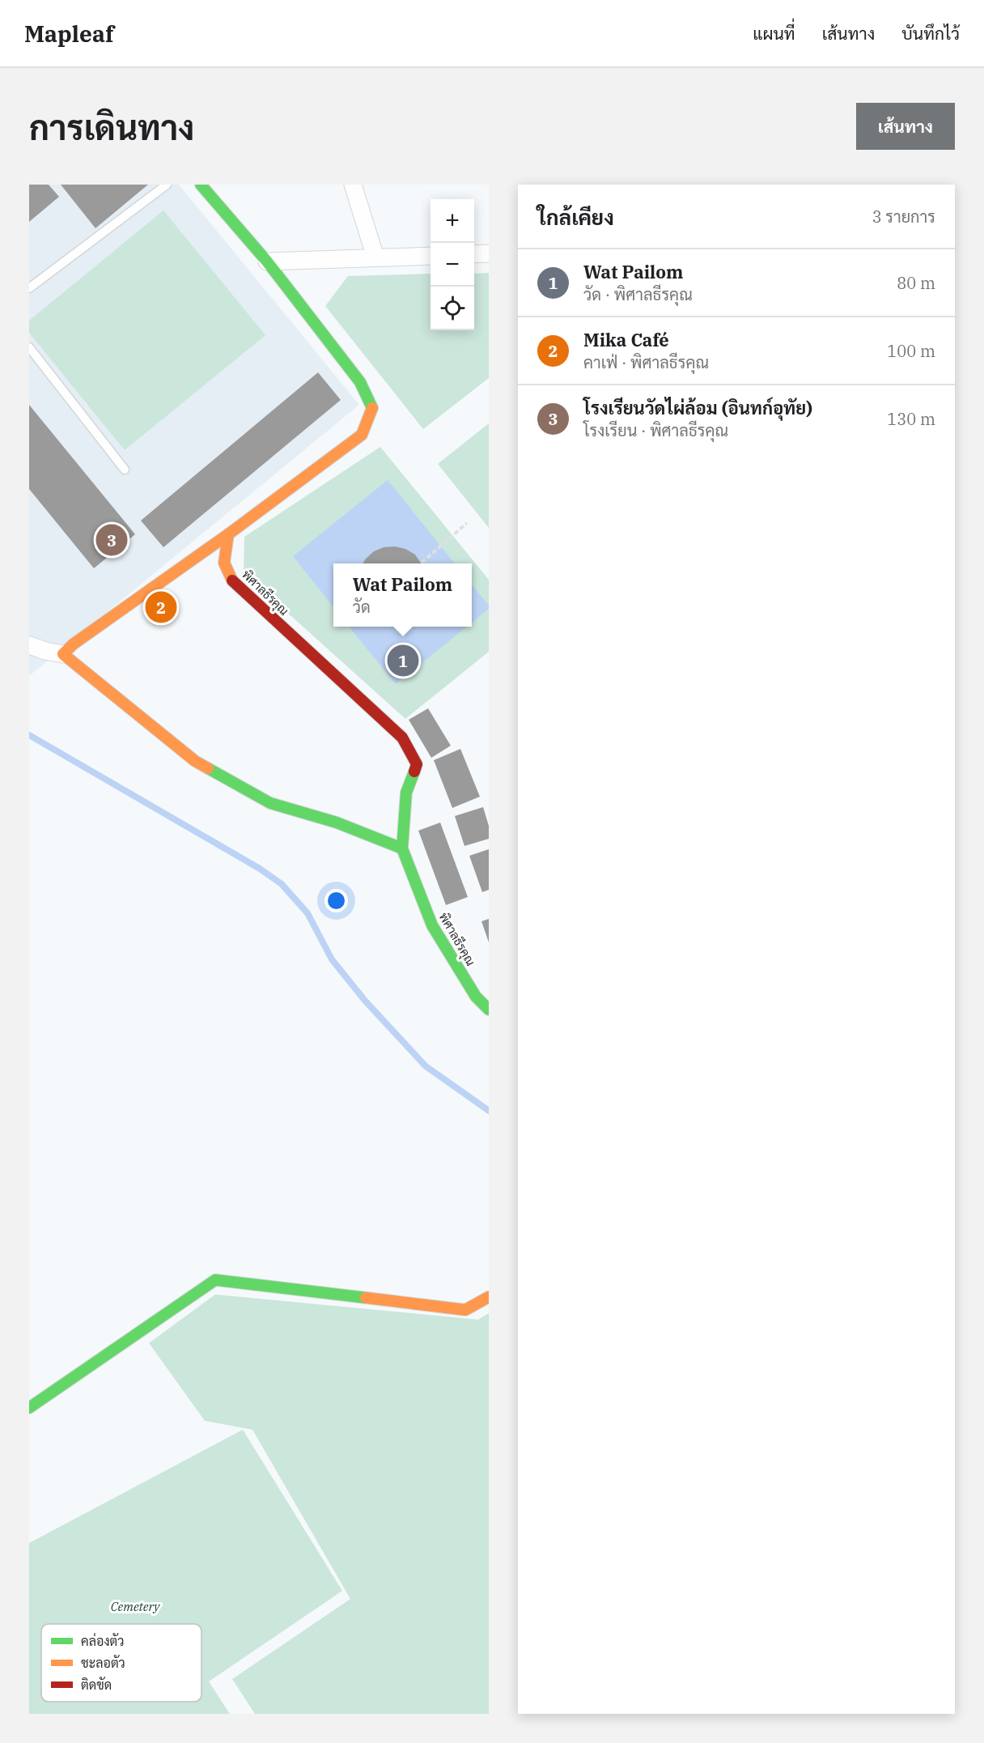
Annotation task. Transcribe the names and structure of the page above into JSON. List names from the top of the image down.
{
  "streets": {
    "street": ["พิศาลธีรคุณ"]
  },
  "parks": ["Cemetery"],
  "legend": ["คล่องตัว", "ชะลอตัว", "ติดขัด"],
  "page": {
    "header": "Mapleaf",
    "nav": ["แผนที่", "เส้นทาง", "บันทึกไว้"],
    "buttons": "เส้นทาง",
    "title": "การเดินทาง",
    "heading": ["ใกล้เคียง", "3 รายการ"],
    "map_buttons": ["+", "−"],
    "list": [
      {
        "mark": "1",
        "name": "Wat Pailom",
        "note": "วัด · พิศาลธีรคุณ",
        "value": "80 m"
      },
      {
        "mark": "2",
        "name": "Mika Café",
        "note": "คาเฟ่ · พิศาลธีรคุณ",
        "value": "100 m"
      },
      {
        "mark": "3",
        "name": "โรงเรียนวัดไผ่ล้อม (อินทก์อุทัย)",
        "note": "โรงเรียน · พิศาลธีรคุณ",
        "value": "130 m"
      }
    ],
    "pins": ["3", "2", "1"],
    "popup": ["Wat Pailom", "วัด"]
  }
}
